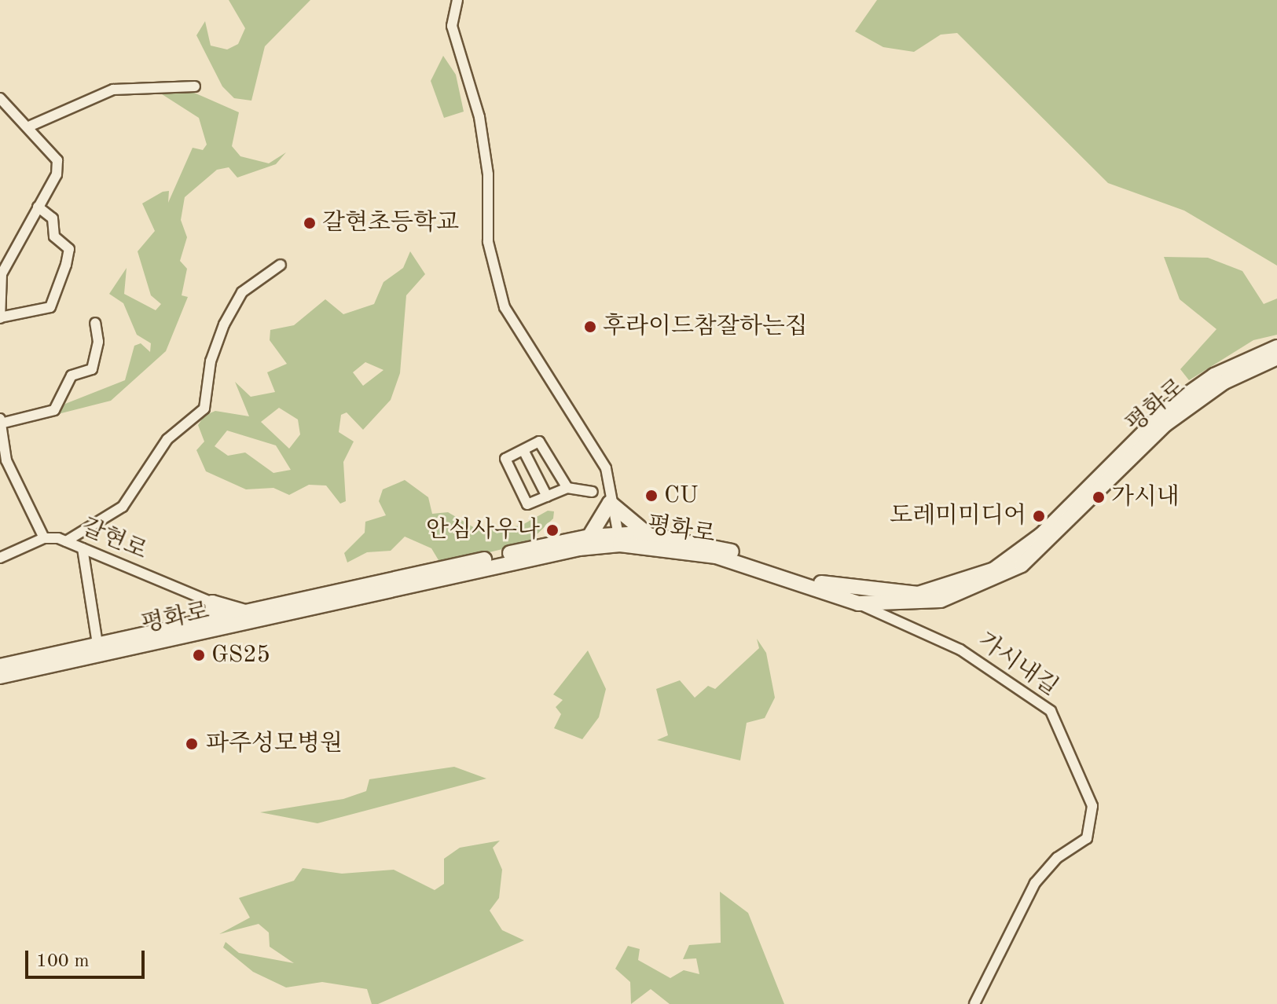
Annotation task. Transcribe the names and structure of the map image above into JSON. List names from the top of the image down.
{
  "streets": {
    "main road": ["평화로"],
    "street": ["갈현로", "가시내길"]
  },
  "crossings": [
    ["평화로", "가시내길"]
  ],
  "places": [
    "갈현초등학교",
    "후라이드참잘하는집",
    "CU",
    "가시내",
    "도레미미디어",
    "안심사우나",
    "GS25",
    "파주성모병원"
  ],
  "scale_bar": "100 m"
}
